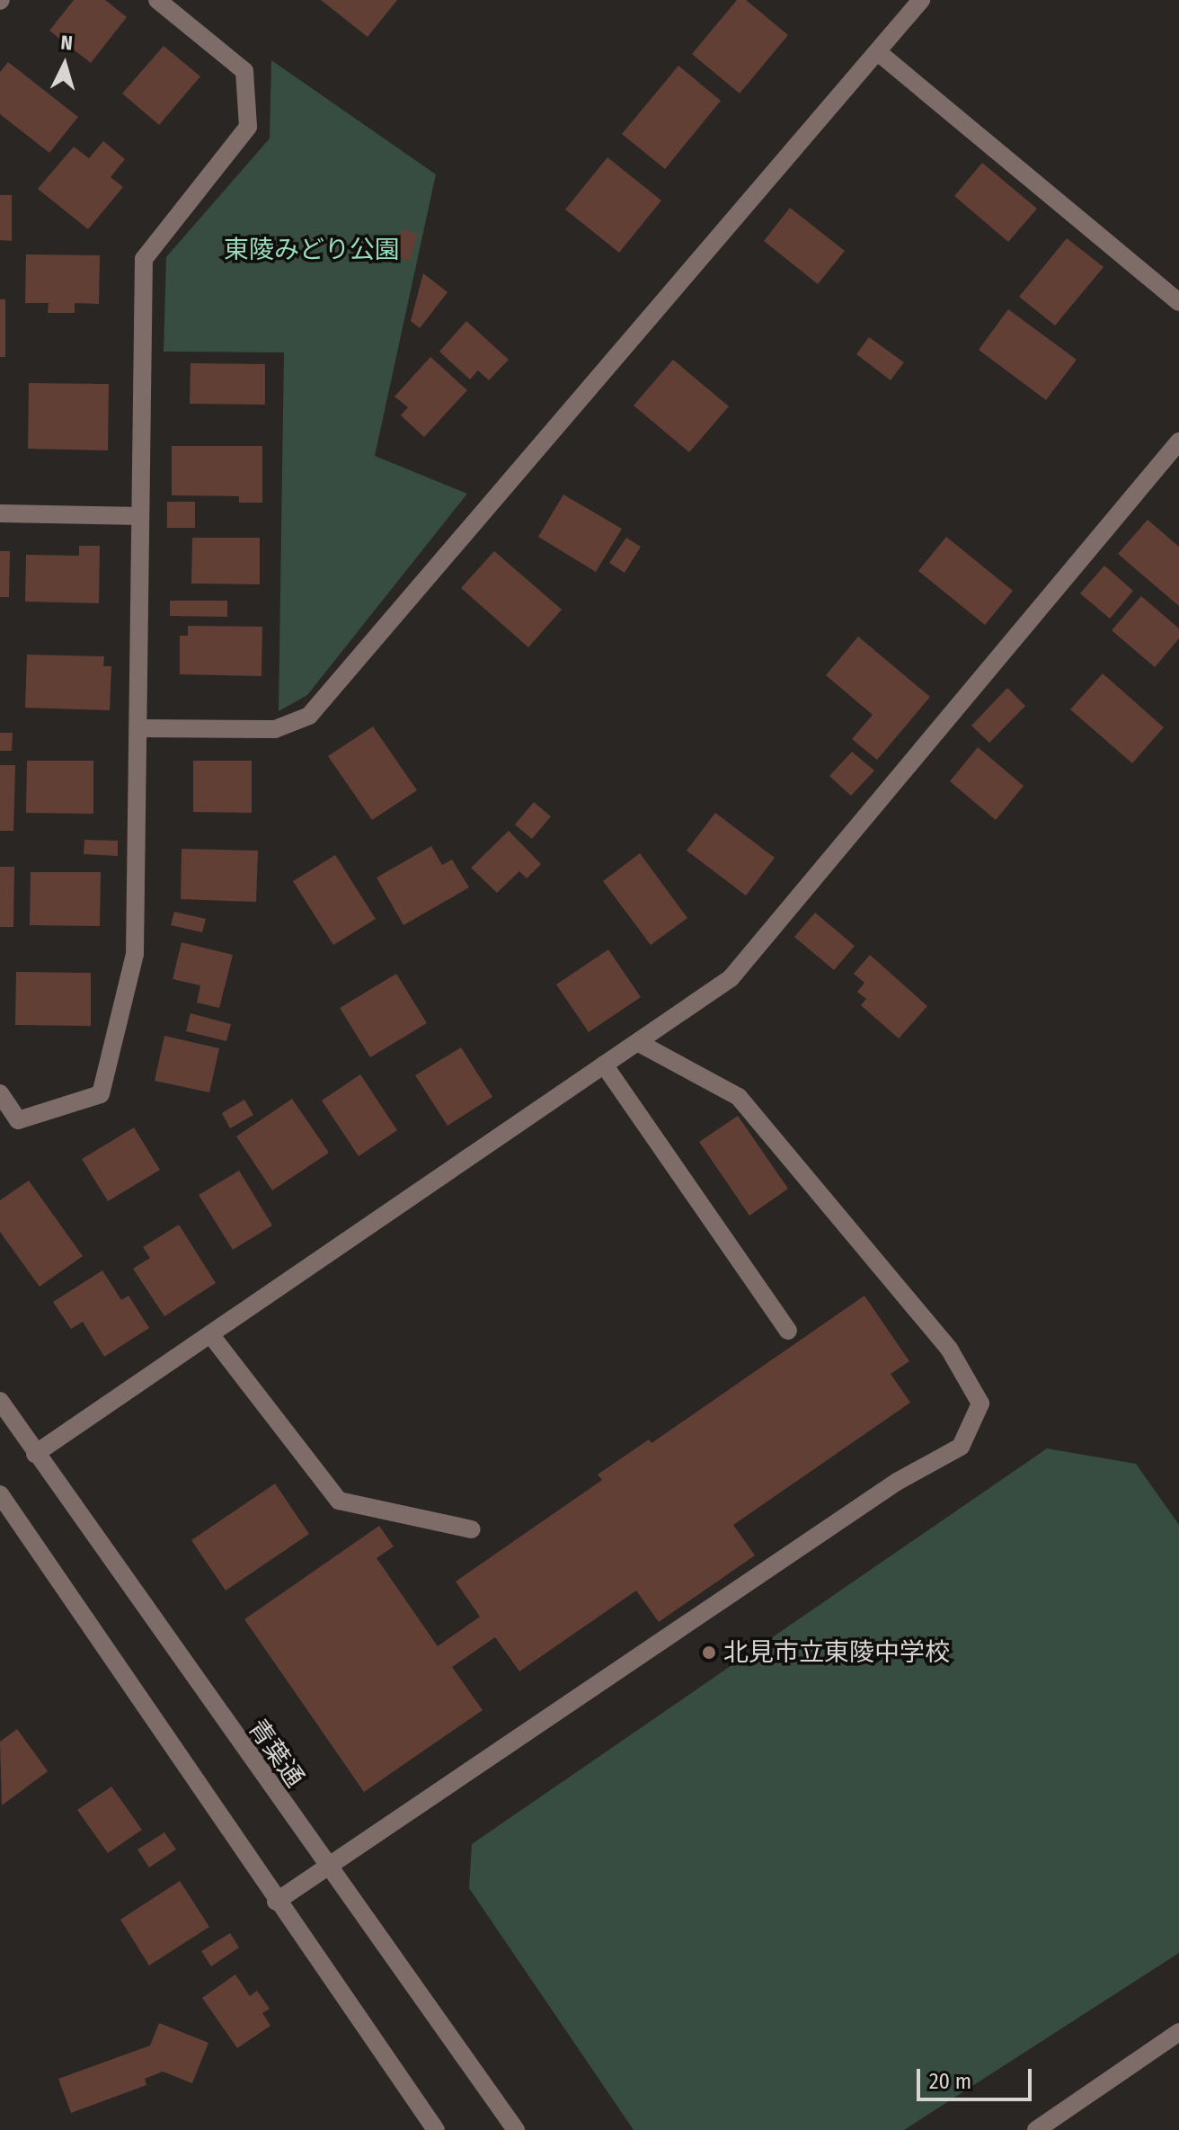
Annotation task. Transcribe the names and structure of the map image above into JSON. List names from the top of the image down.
{
  "streets": {
    "street": ["青葉通"]
  },
  "parks": ["東陵みどり公園"],
  "places": ["北見市立東陵中学校"],
  "scale_bar": "20 m",
  "north": "top"
}
